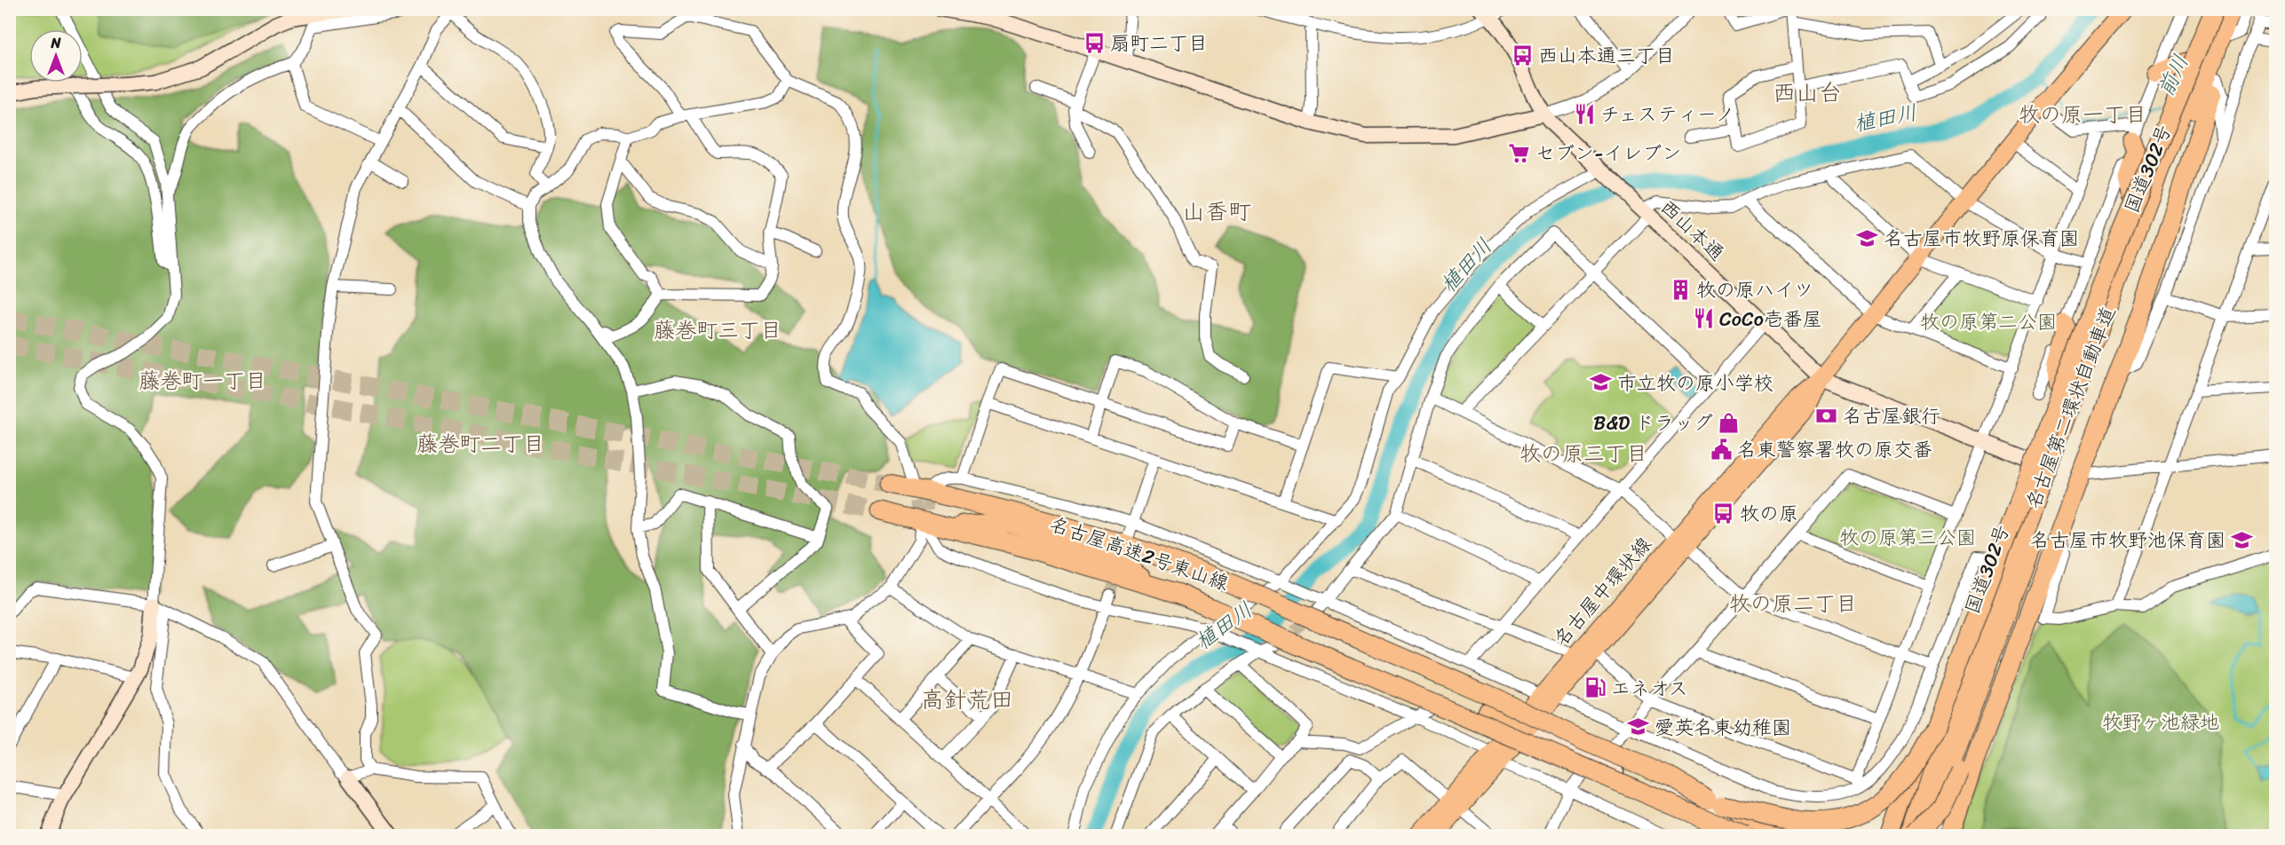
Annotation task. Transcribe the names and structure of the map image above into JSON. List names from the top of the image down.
{
  "streets": {
    "highway": ["国道302号", "名古屋第二環状自動車道", "名古屋高速2号東山線"],
    "main road": ["名古屋中環状線"],
    "street": ["西山本通"]
  },
  "crossings": [
    ["西山本通", "名古屋中環状線"]
  ],
  "districts": [
    "西山台",
    "牧の原一丁目",
    "山香町",
    "藤巻町三丁目",
    "藤巻町一丁目",
    "藤巻町二丁目",
    "牧の原三丁目",
    "牧の原二丁目",
    "高針荒田"
  ],
  "water": ["前川", "植田川"],
  "parks": ["牧の原第二公園", "牧の原第三公園", "牧野ヶ池緑地"],
  "places": {
    "bus stop": ["扇町二丁目", "西山本通三丁目", "牧の原"],
    "restaurant": ["チェスティーノ", "CoCo壱番屋"],
    "supermarket": ["セブン-イレブン"],
    "school or university": [
      "名古屋市牧野原保育園",
      "市立牧の原小学校",
      "名古屋市牧野池保育園",
      "愛英名東幼稚園"
    ],
    "building": ["牧の原ハイツ"],
    "bank": ["名古屋銀行"],
    "shop": ["B&D ドラッグ"],
    "public building": ["名東警察署牧の原交番"],
    "fuel station": ["エネオス"]
  },
  "north": "top"
}
